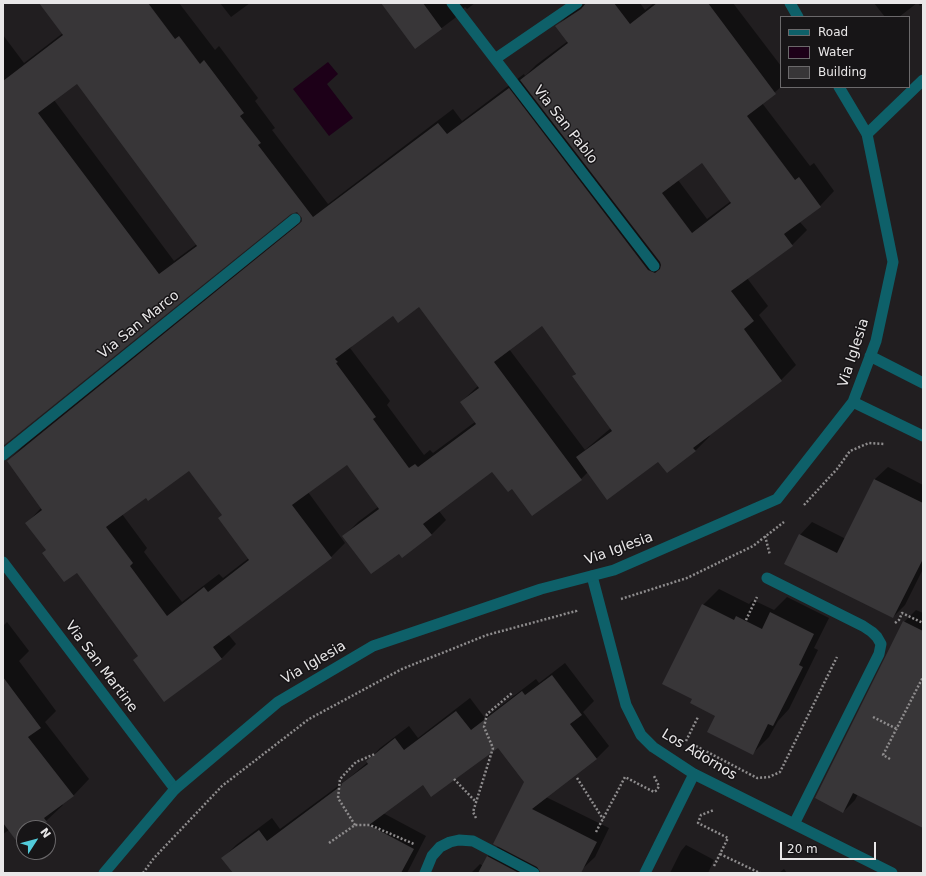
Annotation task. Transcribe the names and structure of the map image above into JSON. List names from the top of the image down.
{
  "streets": {
    "street": [
      "Via San Pablo",
      "Via San Marco",
      "Via Iglesia",
      "Via San Martine",
      "Los Adornos"
    ]
  },
  "crossings": [
    ["Via Iglesia", "Via San Martine"],
    ["Via Iglesia", "Los Adornos"]
  ],
  "legend": ["Road", "Water", "Building"],
  "scale_bar": "20 m",
  "north": "top right"
}
